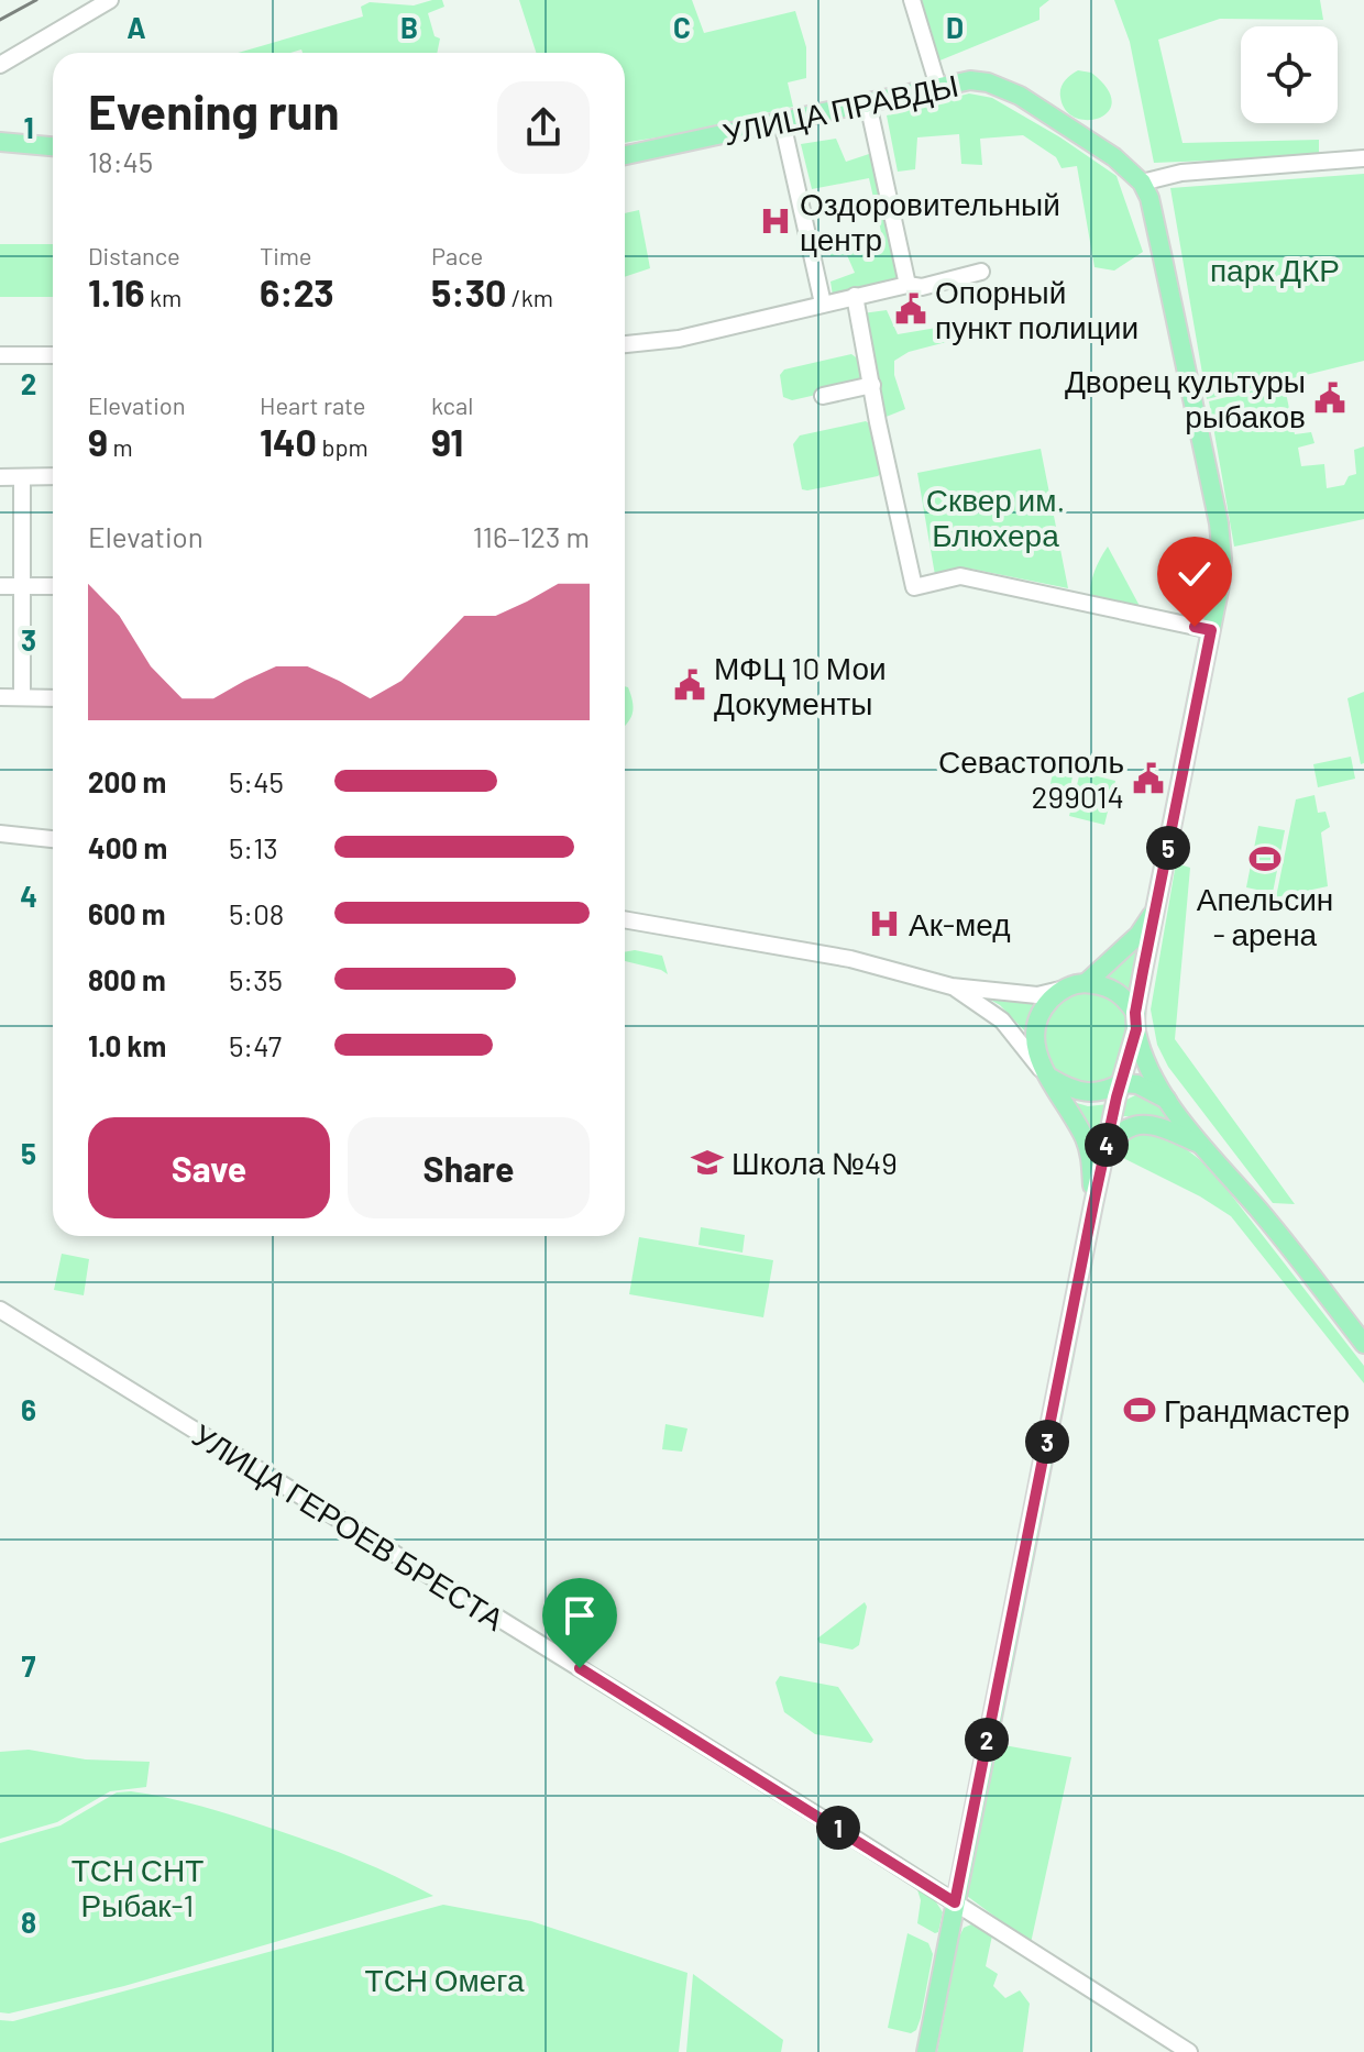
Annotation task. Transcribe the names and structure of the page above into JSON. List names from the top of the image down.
{
  "streets": {
    "main road": ["УЛИЦА ПРАВДЫ"],
    "street": ["УЛИЦА ГЕРОЕВ БРЕСТА"]
  },
  "parks": [
    "парк ДКР",
    "Сквер им. Блюхера",
    "ТСН СНТ Рыбак-1",
    "ТСН Омега"
  ],
  "places": {
    "hospital": ["Оздоровительный центр", "Ак-мед"],
    "public building": [
      "Опорный пункт полиции",
      "Дворец культуры рыбаков",
      "МФЦ 10 Мои Документы",
      "Севастополь 299014"
    ],
    "sports": ["Апельсин - арена", "Грандмастер"],
    "school or university": ["Школа №49"]
  },
  "page": {
    "heading": ["Evening run", "18:45"],
    "stats": [
      ["Distance", "1.16 km"],
      ["Time", "6:23"],
      ["Pace", "5:30 /km"],
      ["Elevation", "9 m"],
      ["Heart rate", "140 bpm"],
      ["kcal", "91"]
    ],
    "chart": ["Elevation", "116–123 m"],
    "list": [
      {
        "name": "200 m",
        "note": "5:45"
      },
      {
        "name": "400 m",
        "note": "5:13"
      },
      {
        "name": "600 m",
        "note": "5:08"
      },
      {
        "name": "800 m",
        "note": "5:35"
      },
      {
        "name": "1.0 km",
        "note": "5:47"
      }
    ],
    "pins": [
      "5",
      "4",
      "3",
      "2",
      "1"
    ],
    "buttons": ["Save", "Share"]
  },
  "grid": {
    "columns": [
      "A",
      "B",
      "C",
      "D"
    ],
    "rows": [
      "1",
      "2",
      "3",
      "4",
      "5",
      "6",
      "7",
      "8"
    ]
  }
}
